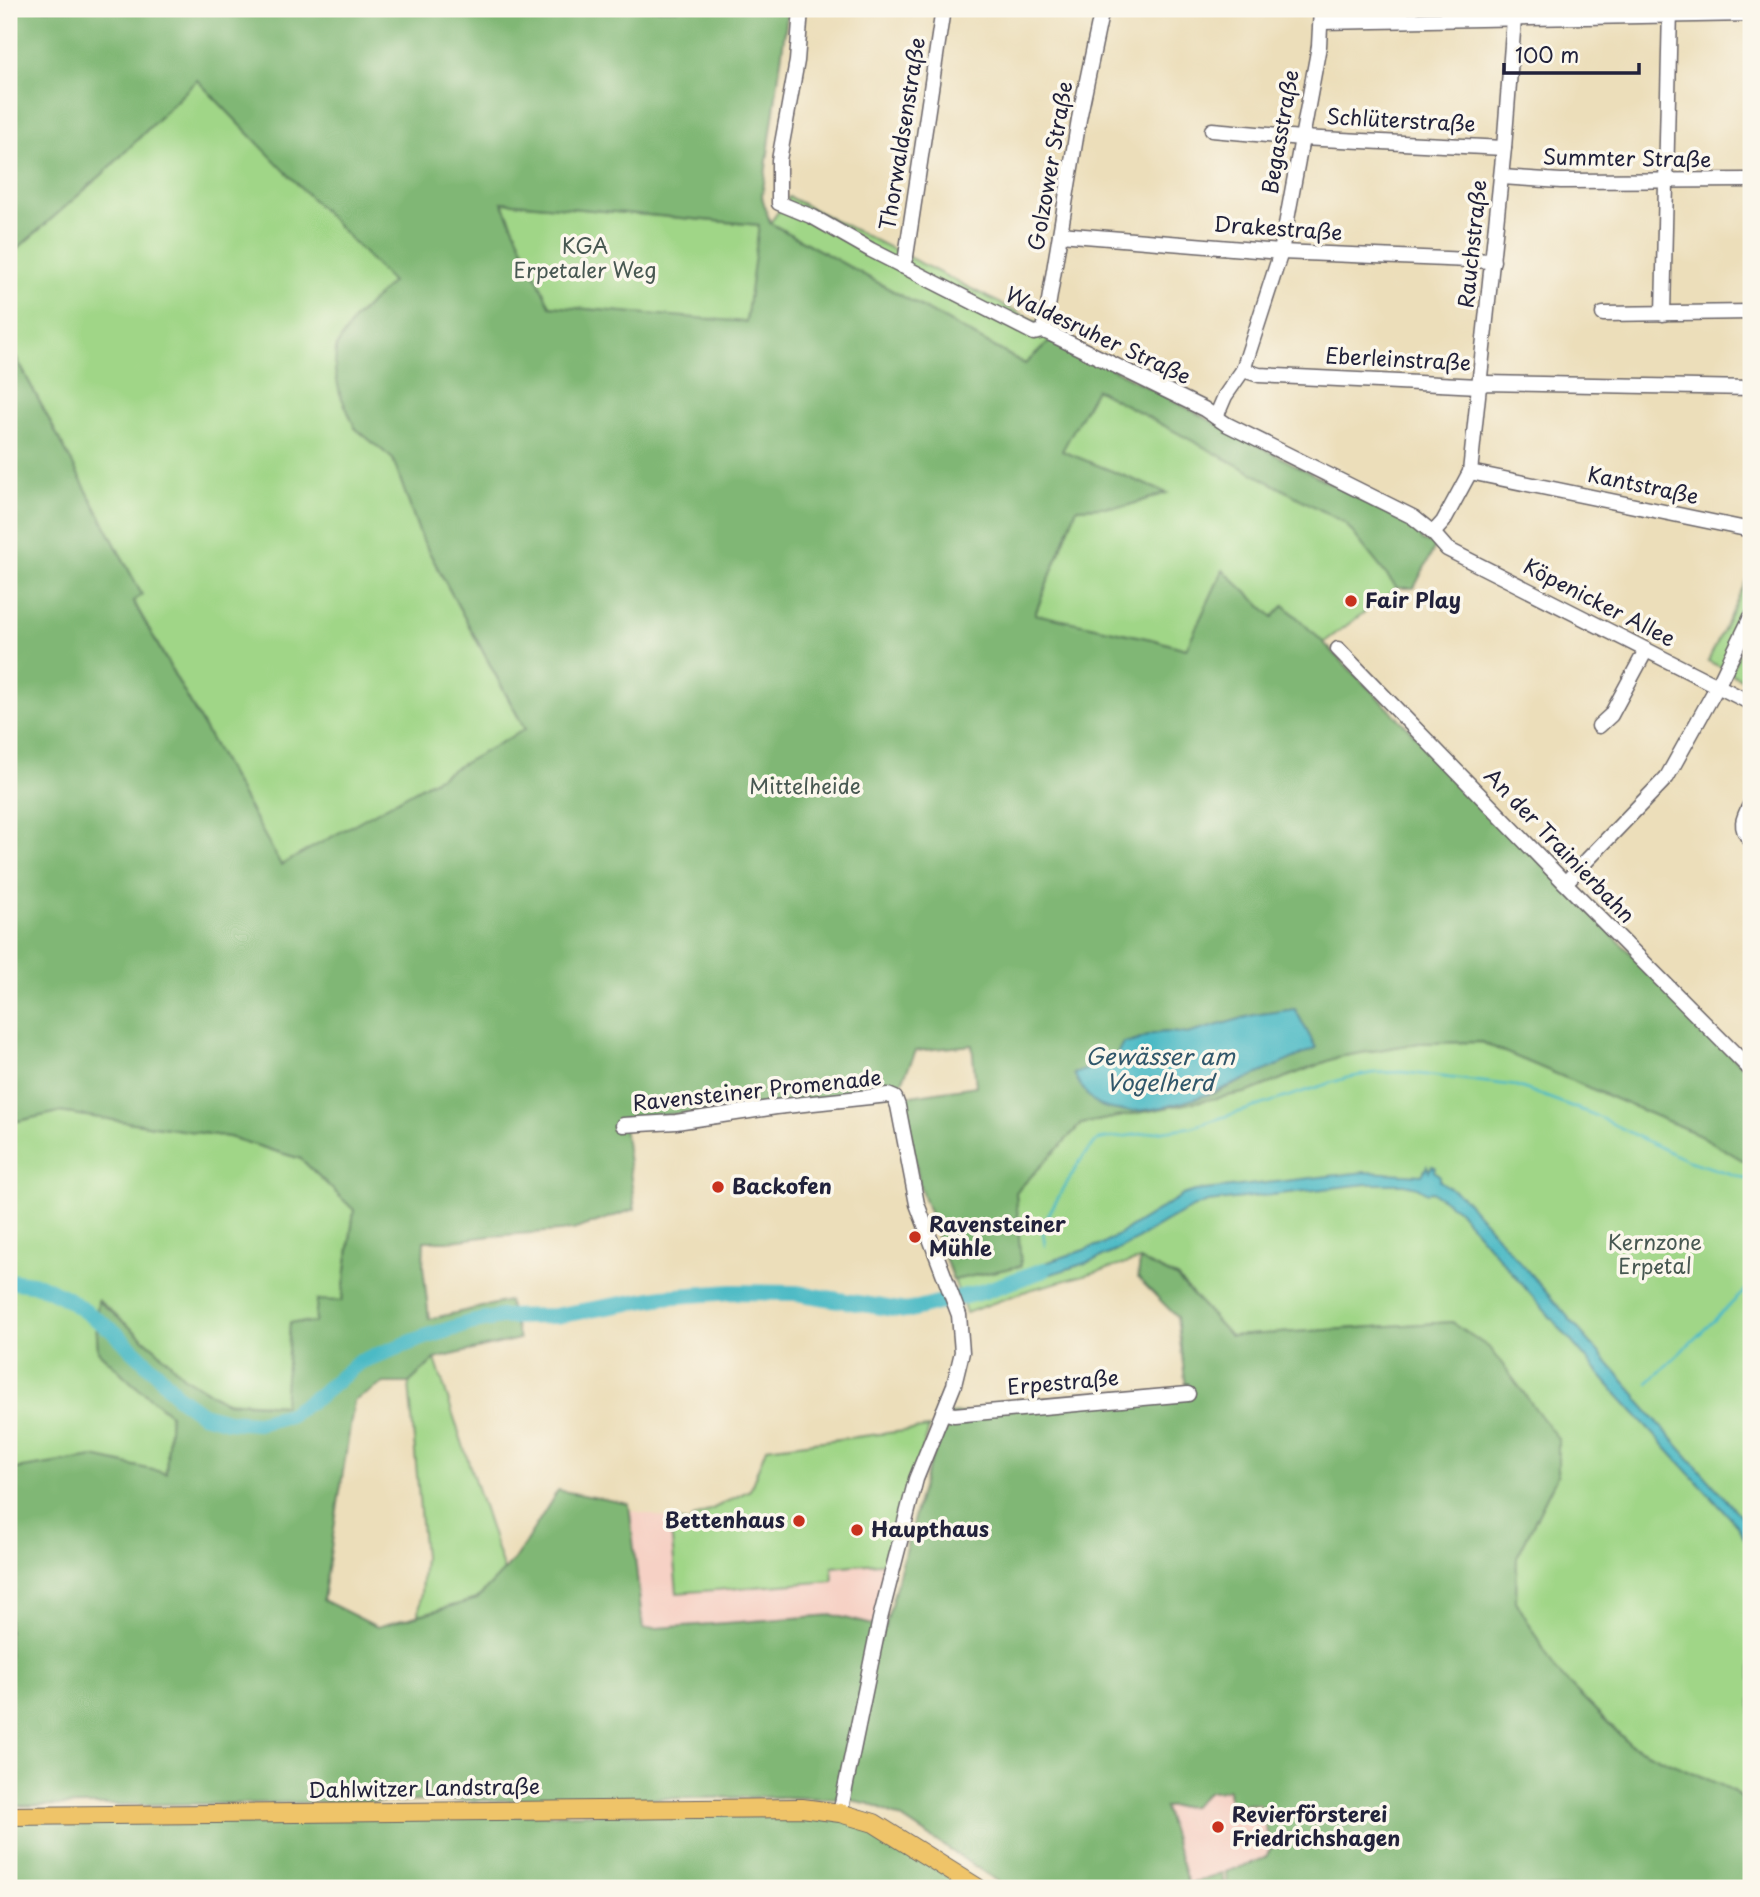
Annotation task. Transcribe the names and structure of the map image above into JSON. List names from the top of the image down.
{
  "streets": {
    "main road": ["Dahlwitzer Landstraße"],
    "street": [
      "Schlüterstraße",
      "Begasstraße",
      "Thorwaldsenstraße",
      "Summter Straße",
      "Golzower Straße",
      "Drakestraße",
      "Rauchstraße",
      "Waldesruher Straße",
      "Eberleinstraße",
      "Kantstraße",
      "Köpenicker Allee",
      "An der Trainierbahn",
      "Ravensteiner Promenade",
      "Erpestraße"
    ]
  },
  "crossings": [
    ["Schlüterstraße", "Begasstraße"],
    ["Schlüterstraße", "Rauchstraße"],
    ["Begasstraße", "Drakestraße"],
    ["Begasstraße", "Waldesruher Straße"],
    ["Begasstraße", "Eberleinstraße"],
    ["Thorwaldsenstraße", "Waldesruher Straße"],
    ["Summter Straße", "Rauchstraße"],
    ["Golzower Straße", "Drakestraße"],
    ["Golzower Straße", "Waldesruher Straße"],
    ["Drakestraße", "Rauchstraße"],
    ["Rauchstraße", "Waldesruher Straße"],
    ["Rauchstraße", "Eberleinstraße"],
    ["Rauchstraße", "Kantstraße"],
    ["Rauchstraße", "Köpenicker Allee"],
    ["Waldesruher Straße", "Köpenicker Allee"],
    ["Ravensteiner Promenade", "Erpestraße"]
  ],
  "water": ["Gewässer am Vogelherd"],
  "parks": ["KGA Erpetaler Weg", "Mittelheide", "Kernzone Erpetal"],
  "places": [
    "Fair Play",
    "Backofen",
    "Ravensteiner Mühle",
    "Bettenhaus",
    "Haupthaus",
    "Revierförsterei Friedrichshagen"
  ],
  "scale_bar": "100 m"
}
